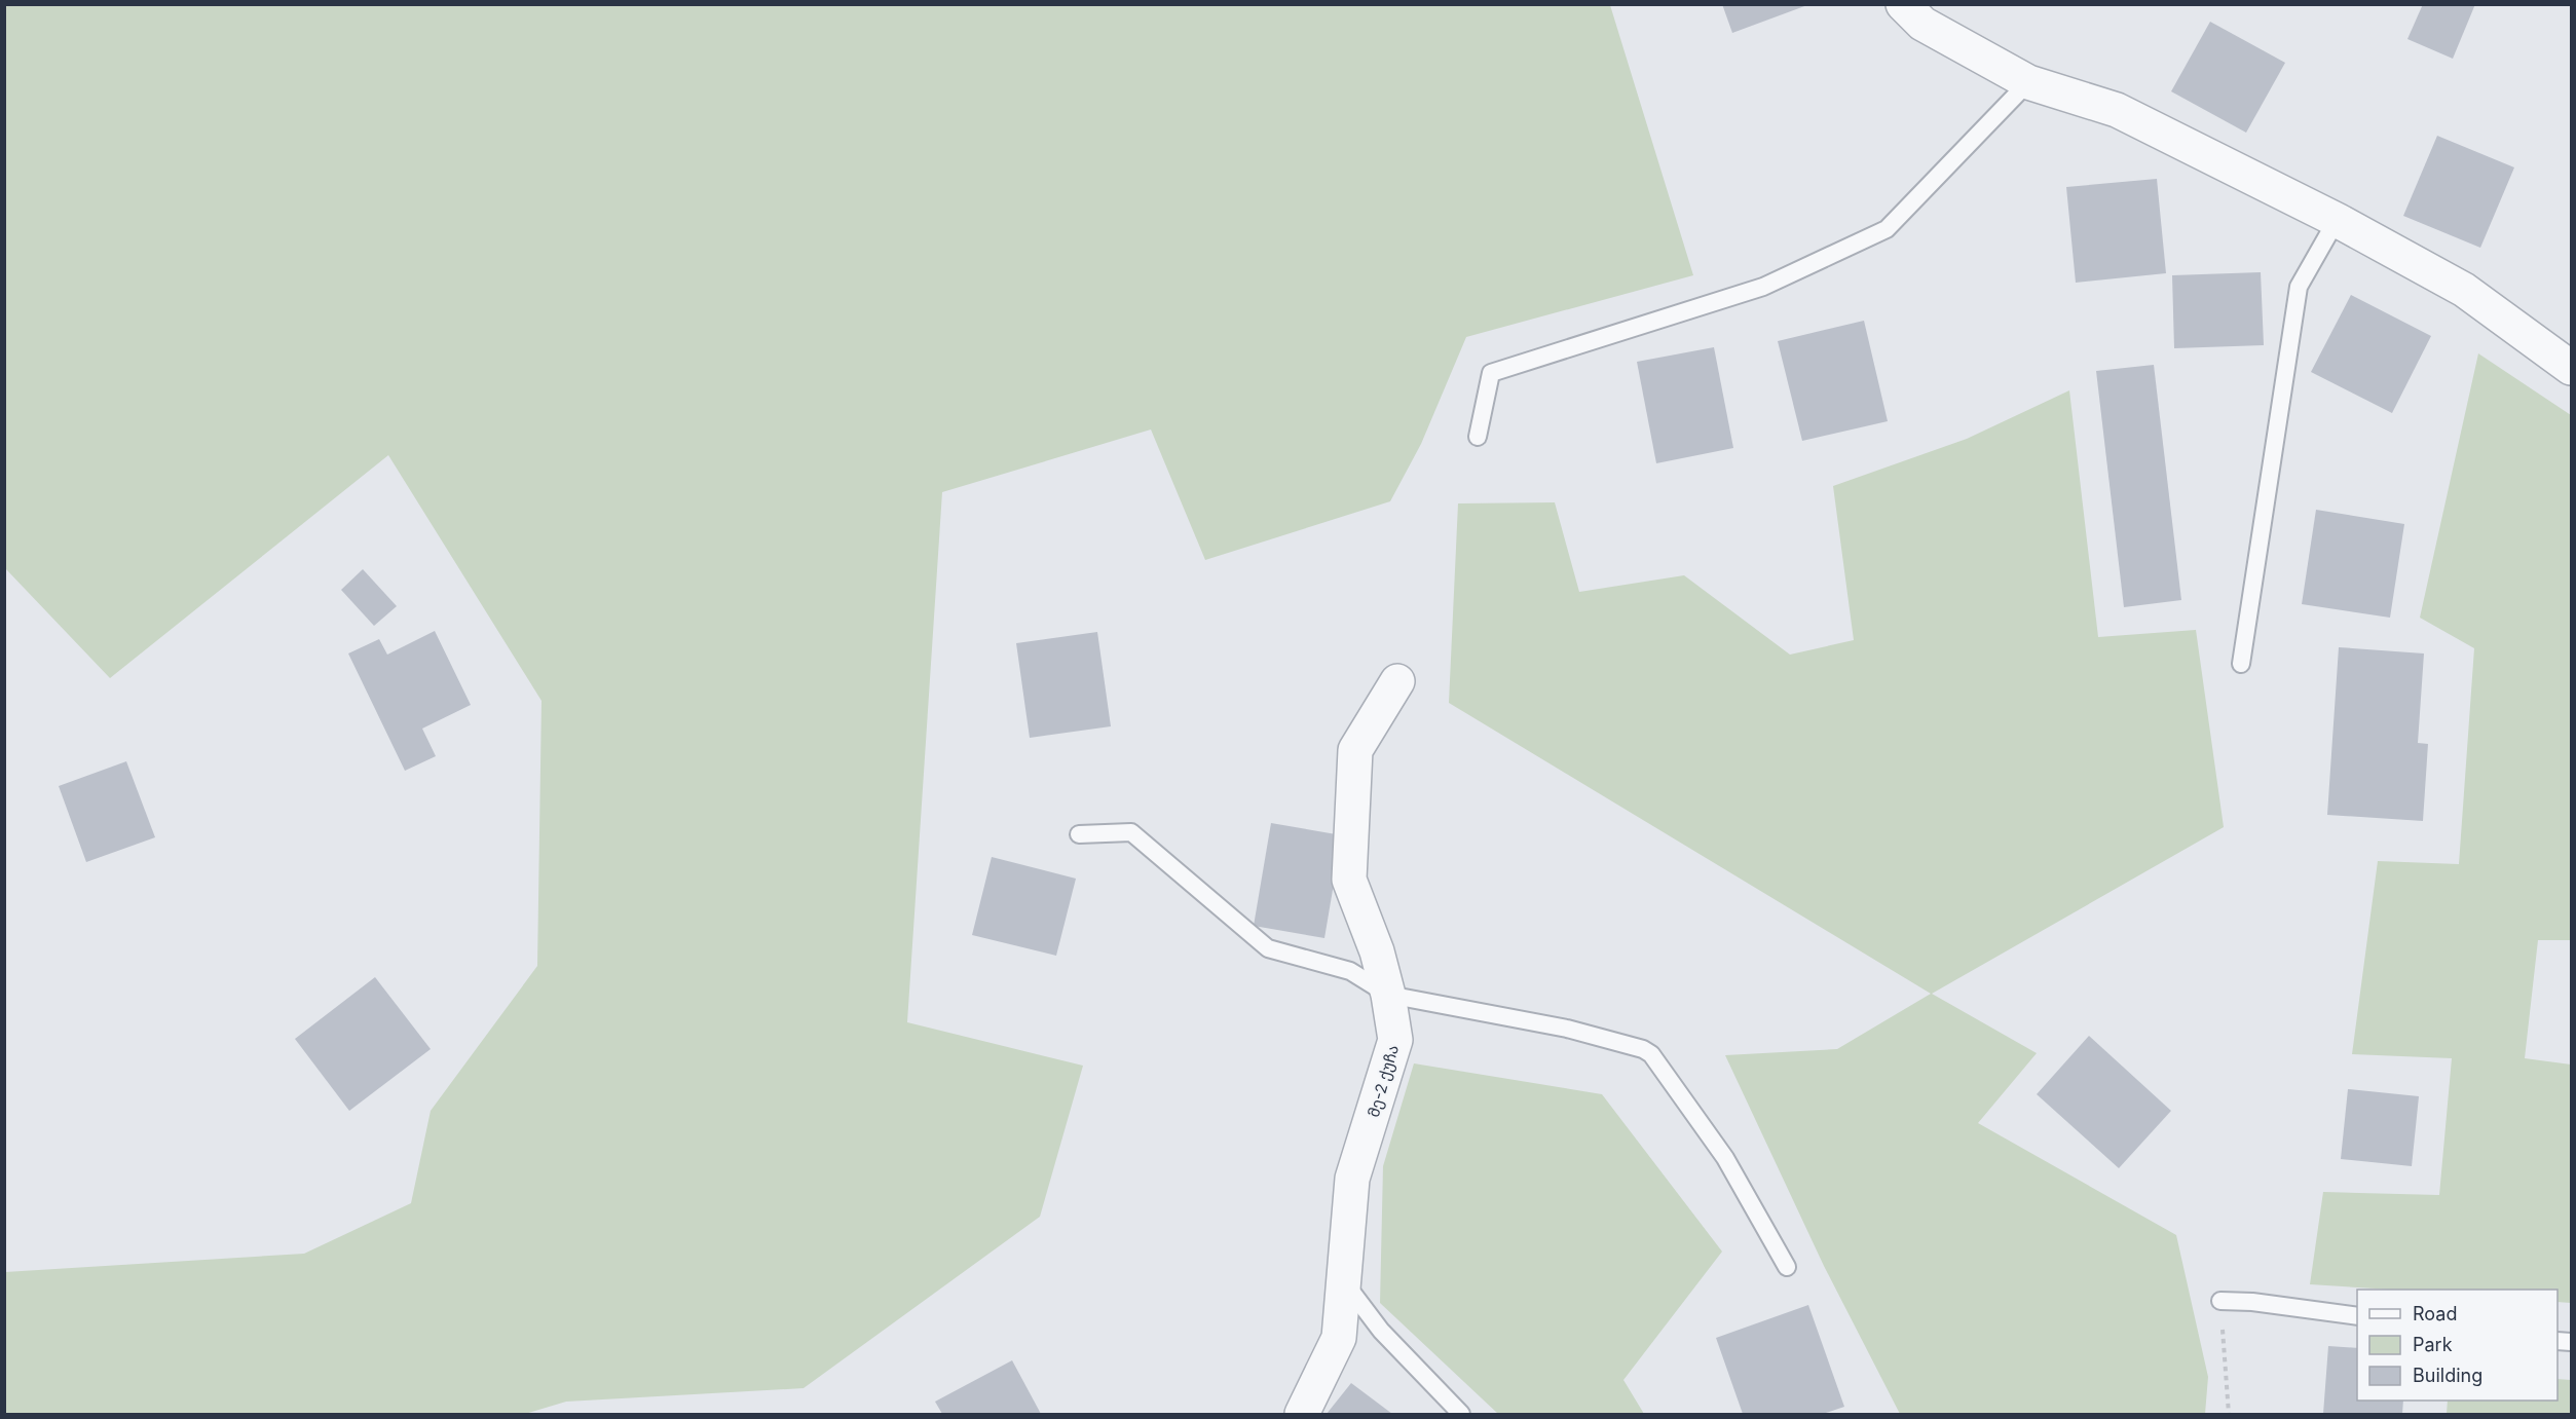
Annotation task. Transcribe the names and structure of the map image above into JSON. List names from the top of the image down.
{
  "streets": {
    "street": ["მე-2 ქუჩა"]
  },
  "legend": ["Road", "Park", "Building"]
}
